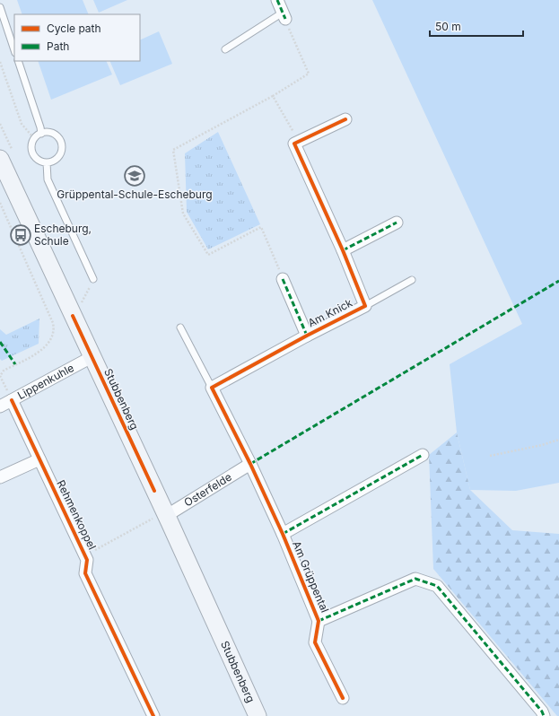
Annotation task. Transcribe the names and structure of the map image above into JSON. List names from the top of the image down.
{
  "streets": {
    "main road": ["Stubbenberg"],
    "street": [
      "Am Knick",
      "Lippenkuhle",
      "Osterfelde",
      "Rehmenkoppel",
      "Am Grüppental"
    ]
  },
  "crossings": [
    ["Lippenkuhle", "Stubbenberg"],
    ["Lippenkuhle", "Rehmenkoppel"],
    ["Stubbenberg", "Osterfelde"],
    ["Osterfelde", "Am Grüppental"]
  ],
  "places": {
    "school or university": ["Grüppental-Schule-Escheburg"],
    "bus stop": ["Escheburg, Schule"]
  },
  "legend": ["Cycle path", "Path"],
  "scale_bar": "50 m"
}
